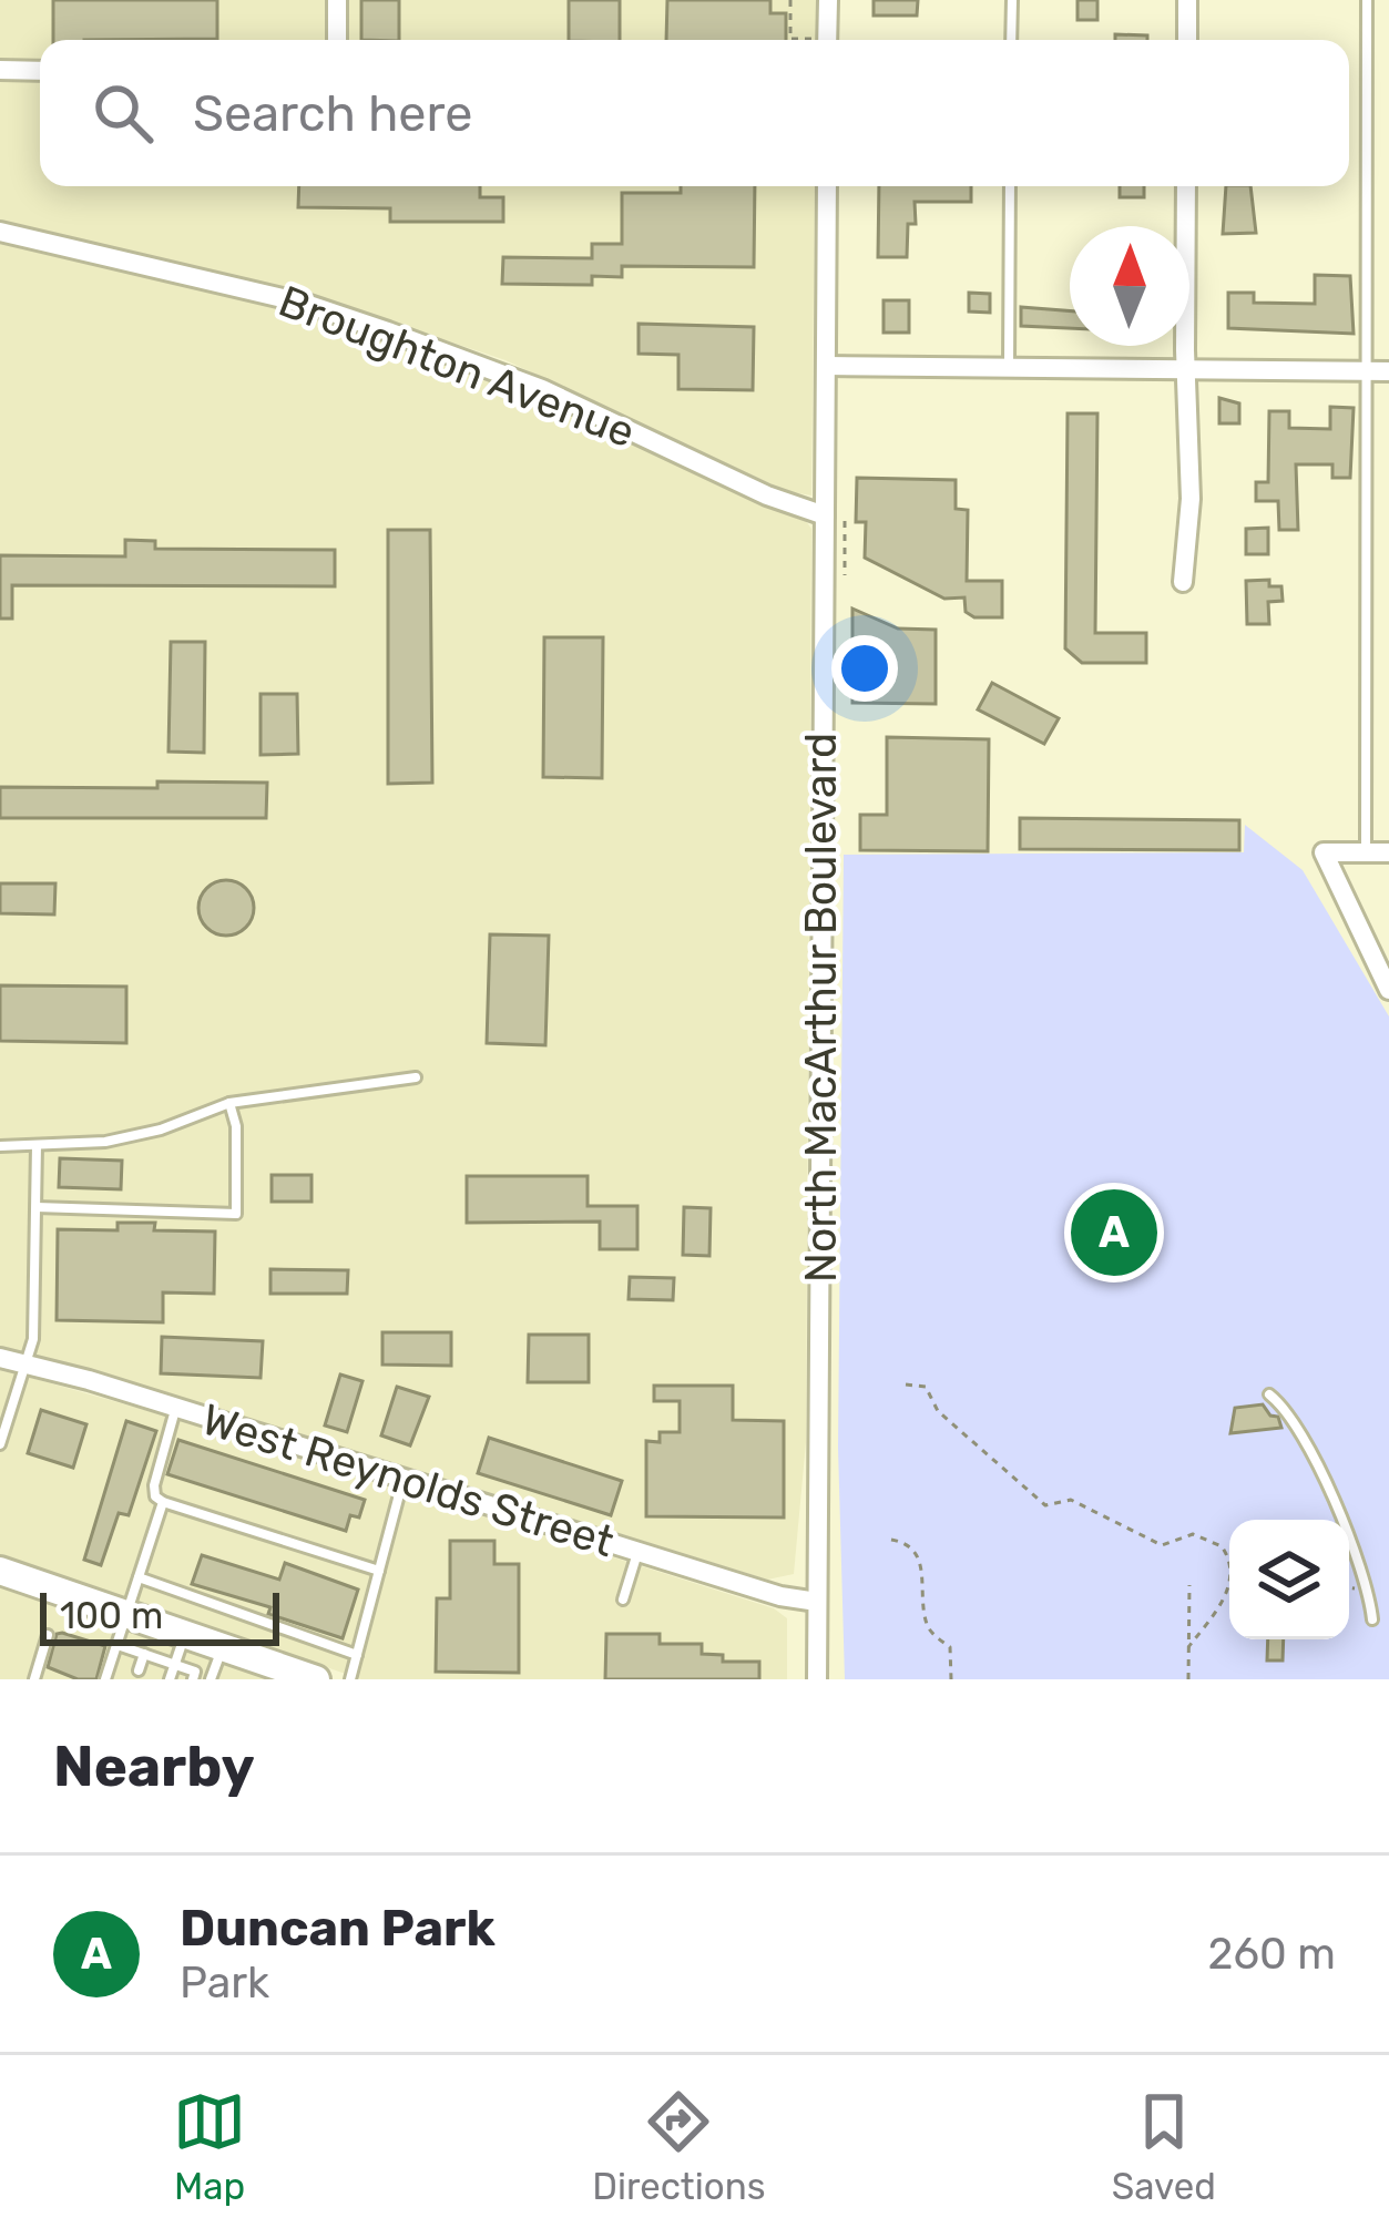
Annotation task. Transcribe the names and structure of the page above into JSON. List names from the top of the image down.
{
  "streets": {
    "street": ["Broughton Avenue", "North MacArthur Boulevard", "West Reynolds Street"]
  },
  "crossings": [
    ["Broughton Avenue", "North MacArthur Boulevard"],
    ["North MacArthur Boulevard", "West Reynolds Street"]
  ],
  "scale_bar": "100 m",
  "north": "top",
  "page": {
    "search": "Search here",
    "pins": "A",
    "scale": "100 m",
    "heading": "Nearby",
    "list": [
      {
        "mark": "A",
        "name": "Duncan Park",
        "note": "Park",
        "value": "260 m"
      }
    ],
    "nav": ["Map", "Directions", "Saved"]
  }
}
